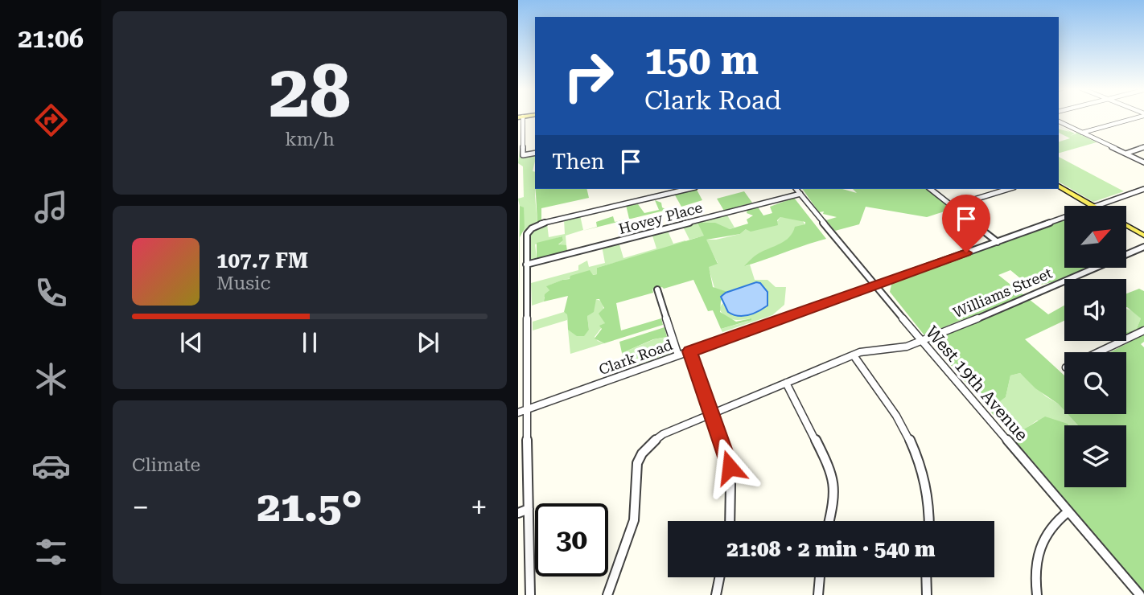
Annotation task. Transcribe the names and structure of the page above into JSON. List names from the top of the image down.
{
  "streets": {
    "street": [
      "Hovey Place",
      "Williams Street",
      "Clark Road",
      "West 19th Avenue"
    ]
  },
  "crossings": [
    ["Hovey Place", "West 19th Avenue"],
    ["Williams Street", "West 19th Avenue"],
    ["Clark Road", "West 19th Avenue"]
  ],
  "north": "top right",
  "page": {
    "tabs": "21:06",
    "tile": [
      ["28", "km/h"],
      "Climate"
    ],
    "turn": ["150 m", "Clark Road"],
    "then": "Then",
    "song": ["107.7 FM", "Music"],
    "heat": ["−", "21.5°", "+"],
    "limit": "30",
    "trip": "21:08 · 2 min · 540 m"
  }
}
